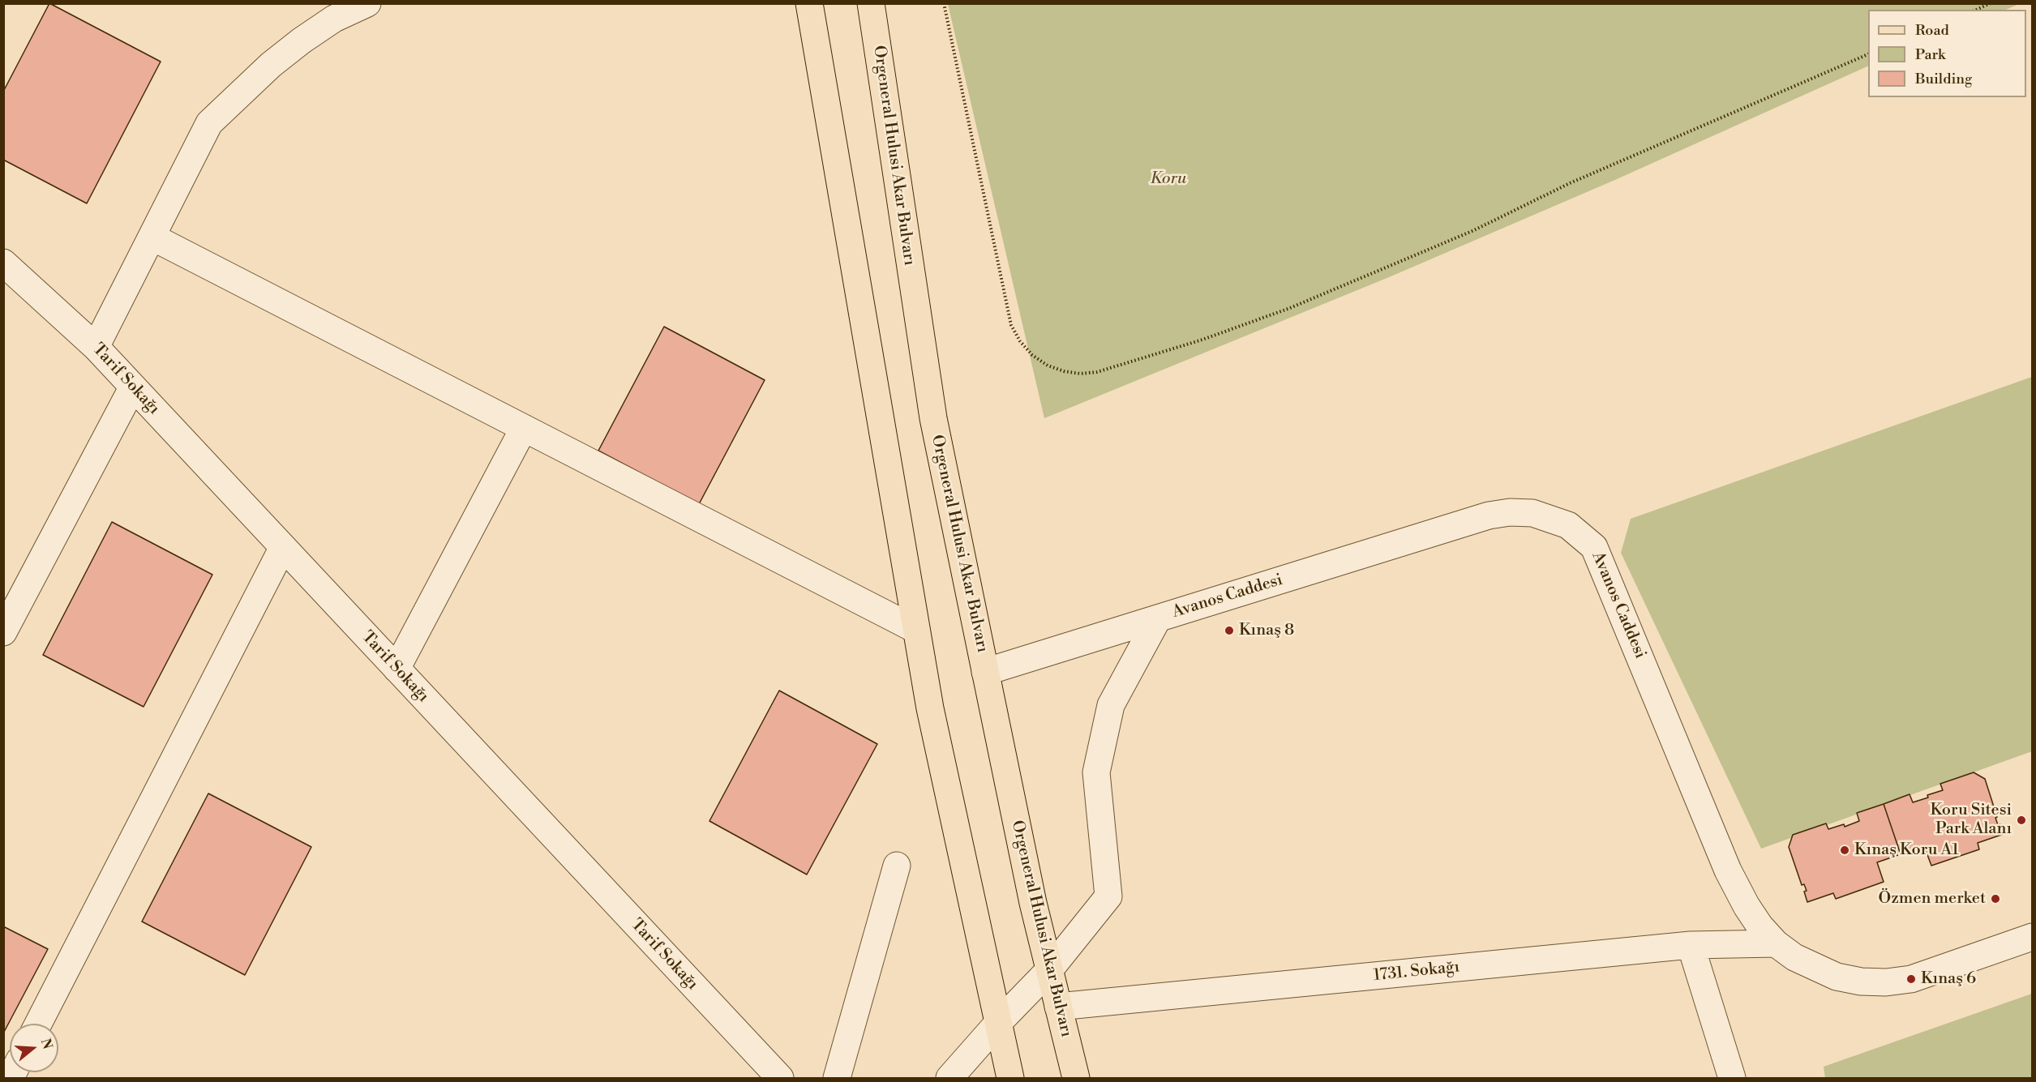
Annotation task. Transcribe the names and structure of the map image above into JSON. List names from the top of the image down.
{
  "streets": {
    "main road": ["Orgeneral Hulusi Akar Bulvarı"],
    "street": ["Tarif Sokağı", "Avanos Caddesi", "1731. Sokağı"]
  },
  "crossings": [
    ["Orgeneral Hulusi Akar Bulvarı", "Avanos Caddesi"],
    ["Orgeneral Hulusi Akar Bulvarı", "1731. Sokağı"],
    ["Avanos Caddesi", "1731. Sokağı"]
  ],
  "parks": ["Koru"],
  "places": [
    "Kınaş 8",
    "Koru Sitesi Park Alanı",
    "Kınaş Koru A1",
    "Özmen merket",
    "Kınaş 6"
  ],
  "legend": ["Road", "Park", "Building"],
  "north": "right"
}
